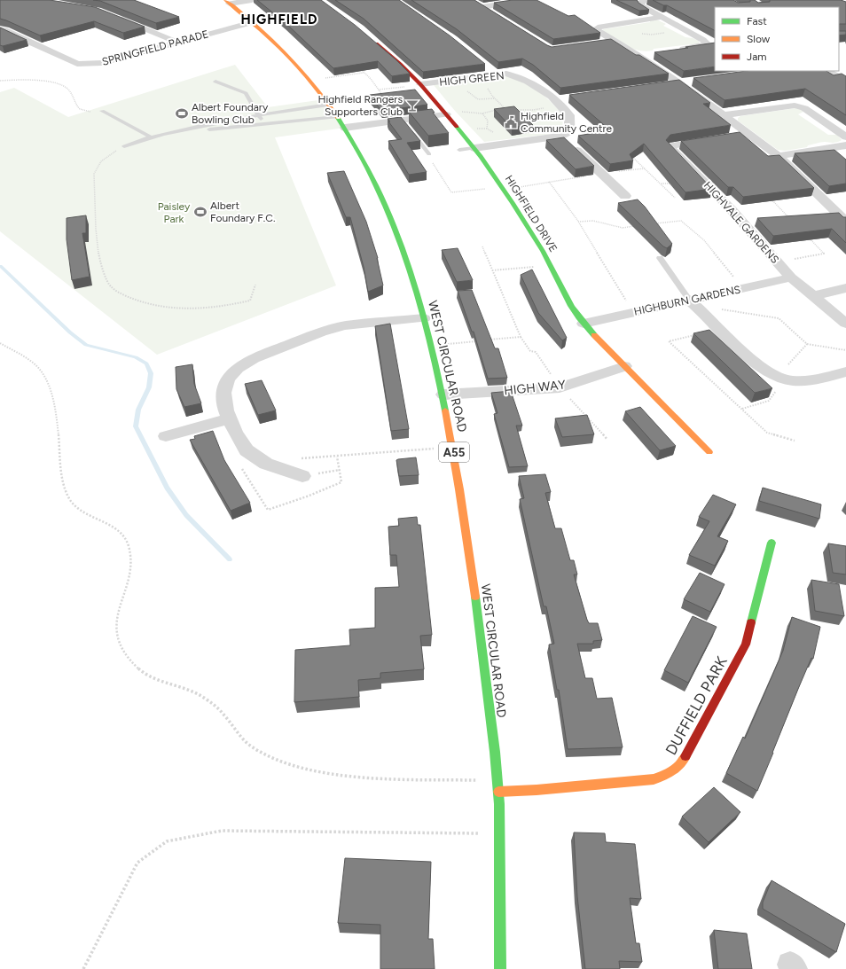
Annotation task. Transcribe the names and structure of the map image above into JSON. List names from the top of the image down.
{
  "streets": {
    "main road": [
      "HIGHFIELD DRIVE",
      "WEST CIRCULAR ROAD",
      "A55",
      "DUFFIELD PARK"
    ],
    "street": [
      "SPRINGFIELD PARADE",
      "HIGH GREEN",
      "HIGHVALE GARDENS",
      "HIGHBURN GARDENS",
      "HIGH WAY"
    ]
  },
  "crossings": [
    ["SPRINGFIELD PARADE", "WEST CIRCULAR ROAD"],
    ["HIGH GREEN", "HIGHFIELD DRIVE"],
    ["HIGHFIELD DRIVE", "HIGHBURN GARDENS"],
    ["HIGHFIELD DRIVE", "HIGH WAY"],
    ["HIGHVALE GARDENS", "HIGHBURN GARDENS"],
    ["WEST CIRCULAR ROAD", "HIGH WAY"],
    ["WEST CIRCULAR ROAD", "DUFFIELD PARK"]
  ],
  "districts": ["HIGHFIELD"],
  "parks": ["Paisley Park"],
  "places": {
    "bar": ["Highfield Rangers Supporters Club"],
    "sports": ["Albert Foundary Bowling Club", "Albert Foundary F.C."],
    "public building": ["Highfield Community Centre"]
  },
  "legend": ["Fast", "Slow", "Jam"]
}
